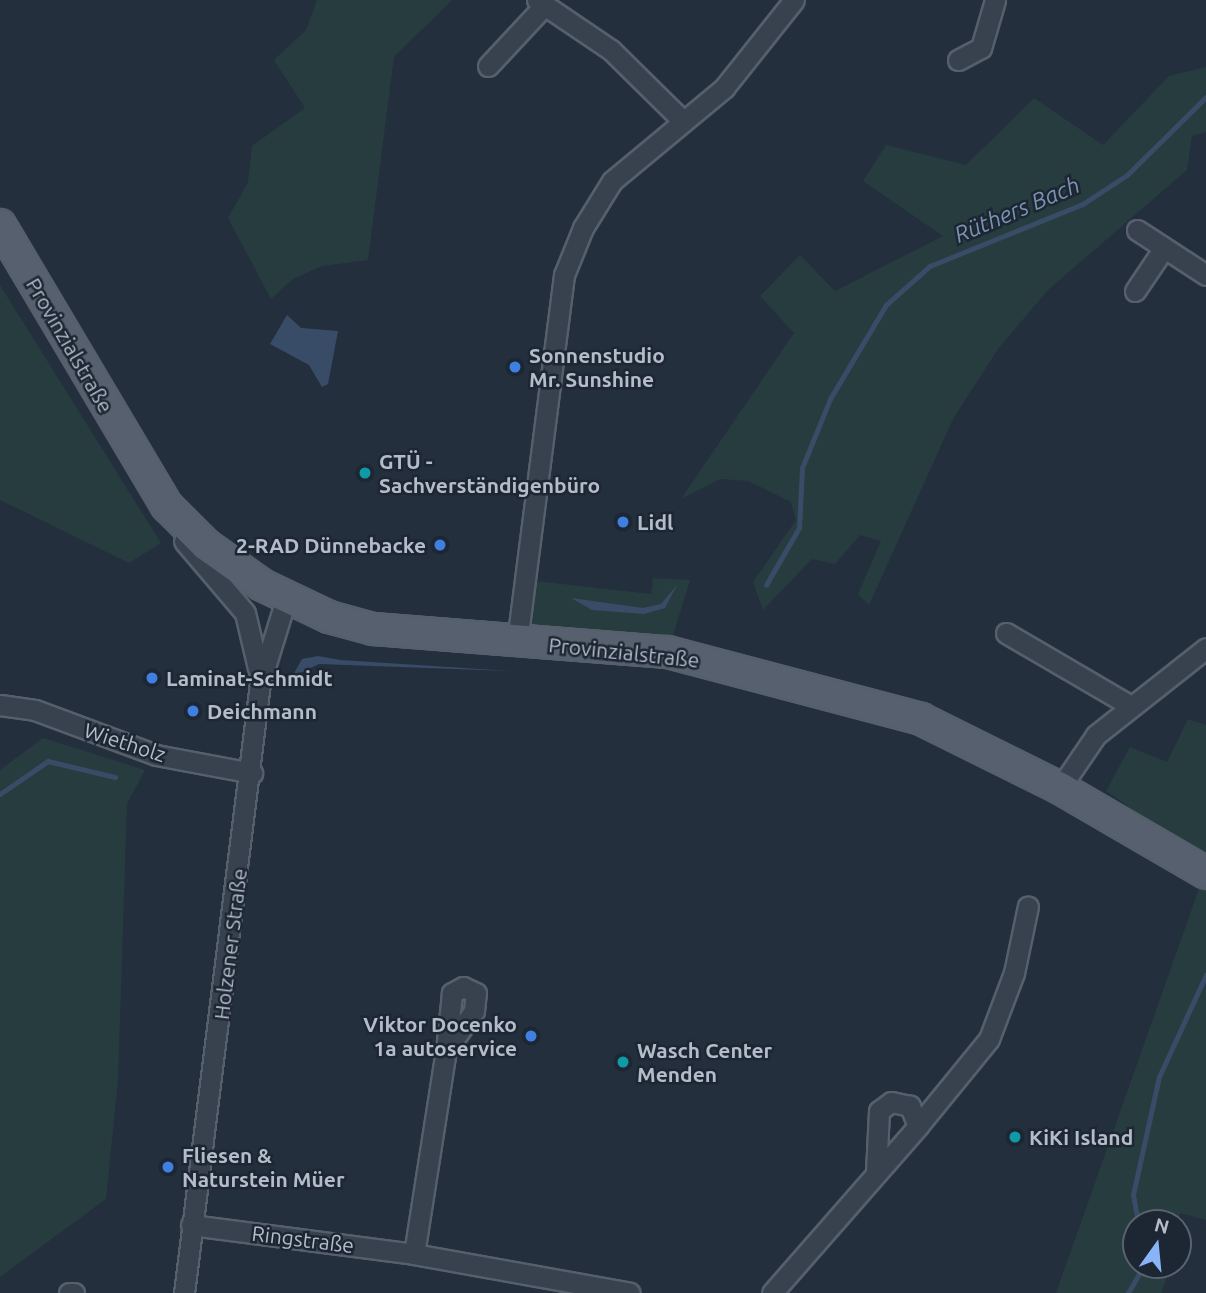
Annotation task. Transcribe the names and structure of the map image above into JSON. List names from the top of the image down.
{
  "streets": {
    "main road": ["Provinzialstraße"],
    "street": ["Wietholz", "Holzener Straße", "Ringstraße"]
  },
  "crossings": [
    ["Provinzialstraße", "Holzener Straße"],
    ["Wietholz", "Holzener Straße"],
    ["Holzener Straße", "Ringstraße"]
  ],
  "water": ["Rüthers Bach"],
  "places": [
    "Sonnenstudio Mr. Sunshine",
    "GTÜ - Sachverständigenbüro",
    "Lidl",
    "2-RAD Dünnebacke",
    "Laminat-Schmidt",
    "Deichmann",
    "Viktor Docenko 1a autoservice",
    "Wasch Center Menden",
    "KiKi Island",
    "Fliesen & Naturstein Müer"
  ],
  "north": "top"
}
